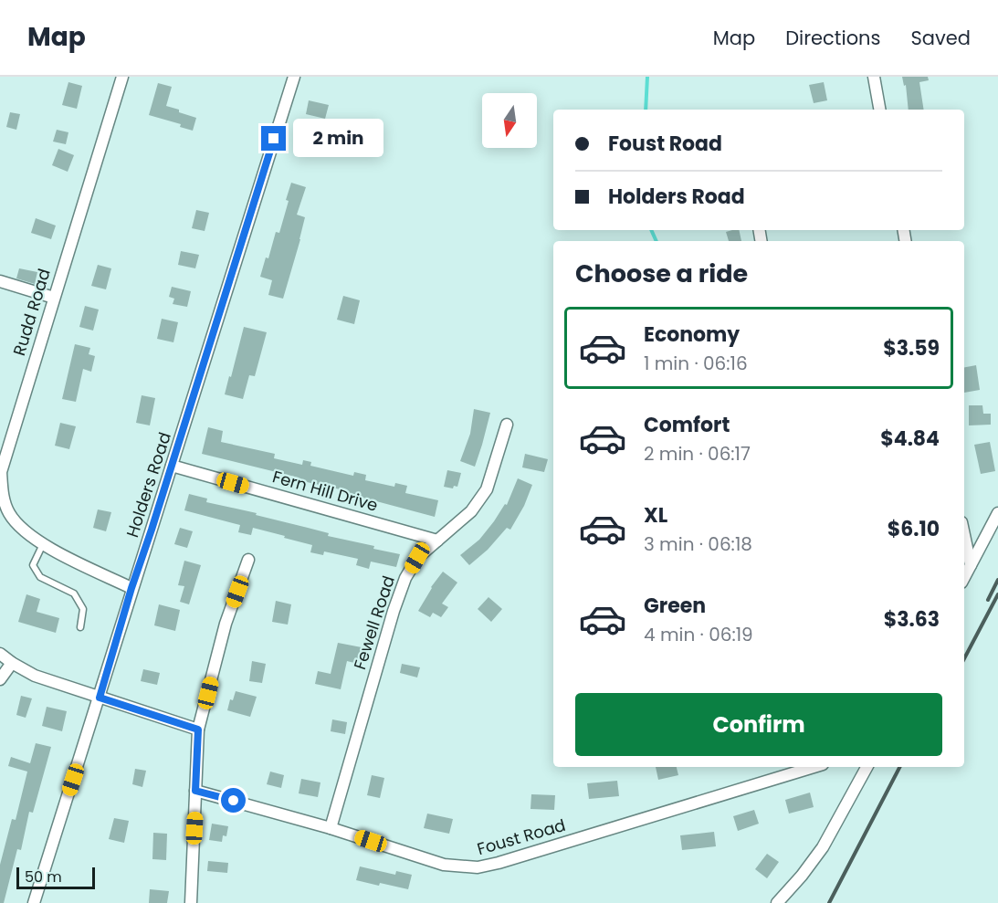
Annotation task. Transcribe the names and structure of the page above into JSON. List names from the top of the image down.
{
  "streets": {
    "street": [
      "Rudd Road",
      "Holders Road",
      "Fern Hill Drive",
      "Fewell Road",
      "Foust Road"
    ]
  },
  "crossings": [
    ["Rudd Road", "Holders Road"],
    ["Holders Road", "Fern Hill Drive"],
    ["Fern Hill Drive", "Fewell Road"],
    ["Fewell Road", "Foust Road"]
  ],
  "scale_bar": "50 m",
  "north": "bottom",
  "page": {
    "header": "Map",
    "nav": ["Map", "Directions", "Saved"],
    "banner": ["Foust Road", "Holders Road"],
    "bubble": "2 min",
    "heading": "Choose a ride",
    "list": [
      {
        "name": "Economy",
        "note": "1 min · 06:16",
        "value": "$3.59"
      },
      {
        "name": "Comfort",
        "note": "2 min · 06:17",
        "value": "$4.84"
      },
      {
        "name": "XL",
        "note": "3 min · 06:18",
        "value": "$6.10"
      },
      {
        "name": "Green",
        "note": "4 min · 06:19",
        "value": "$3.63"
      }
    ],
    "buttons": "Confirm",
    "scale": "50 m"
  }
}
